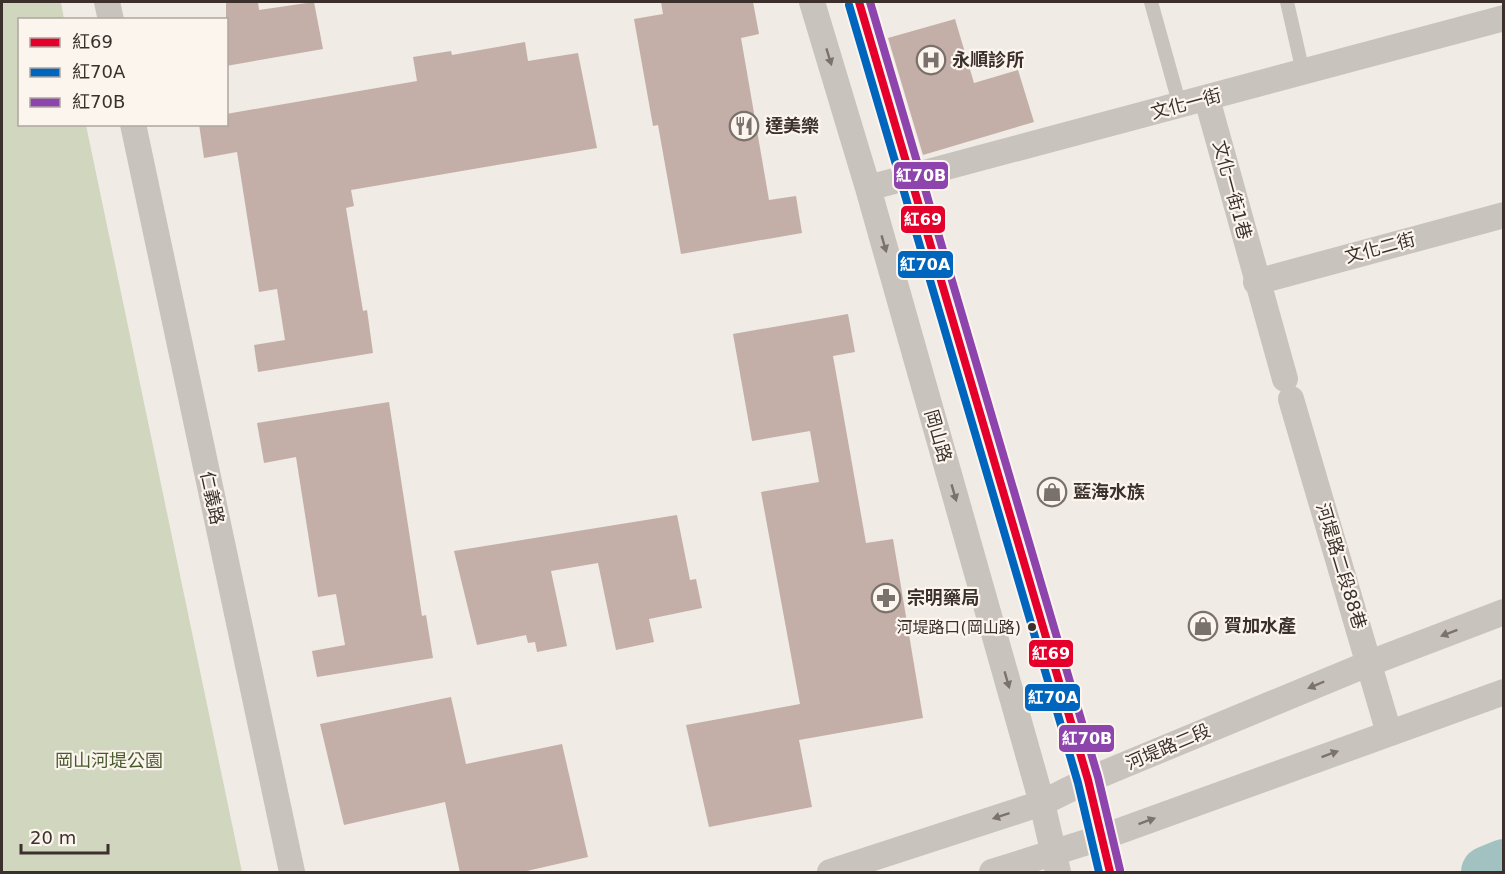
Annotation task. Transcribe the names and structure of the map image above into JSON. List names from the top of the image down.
{
  "streets": {
    "street": [
      "文化一街",
      "文化一街1巷",
      "文化二街",
      "岡山路",
      "仁義路",
      "河堤路二段88巷",
      "河堤路二段"
    ]
  },
  "crossings": [
    ["文化一街", "文化一街1巷"],
    ["文化一街", "岡山路"],
    ["文化一街1巷", "文化二街"],
    ["文化一街1巷", "河堤路二段88巷"],
    ["岡山路", "河堤路二段"],
    ["河堤路二段88巷", "河堤路二段"]
  ],
  "parks": ["岡山河堤公園"],
  "places": {
    "hospital": ["永順診所"],
    "restaurant": ["達美樂"],
    "shop": ["藍海水族", "賀加水產"],
    "pharmacy": ["宗明藥局"],
    "other": ["河堤路口(岡山路)"]
  },
  "lines": ["transit line 紅69", "transit line 紅70B", "transit line 紅70A"],
  "legend": ["紅69", "紅70A", "紅70B"],
  "scale_bar": "20 m"
}
